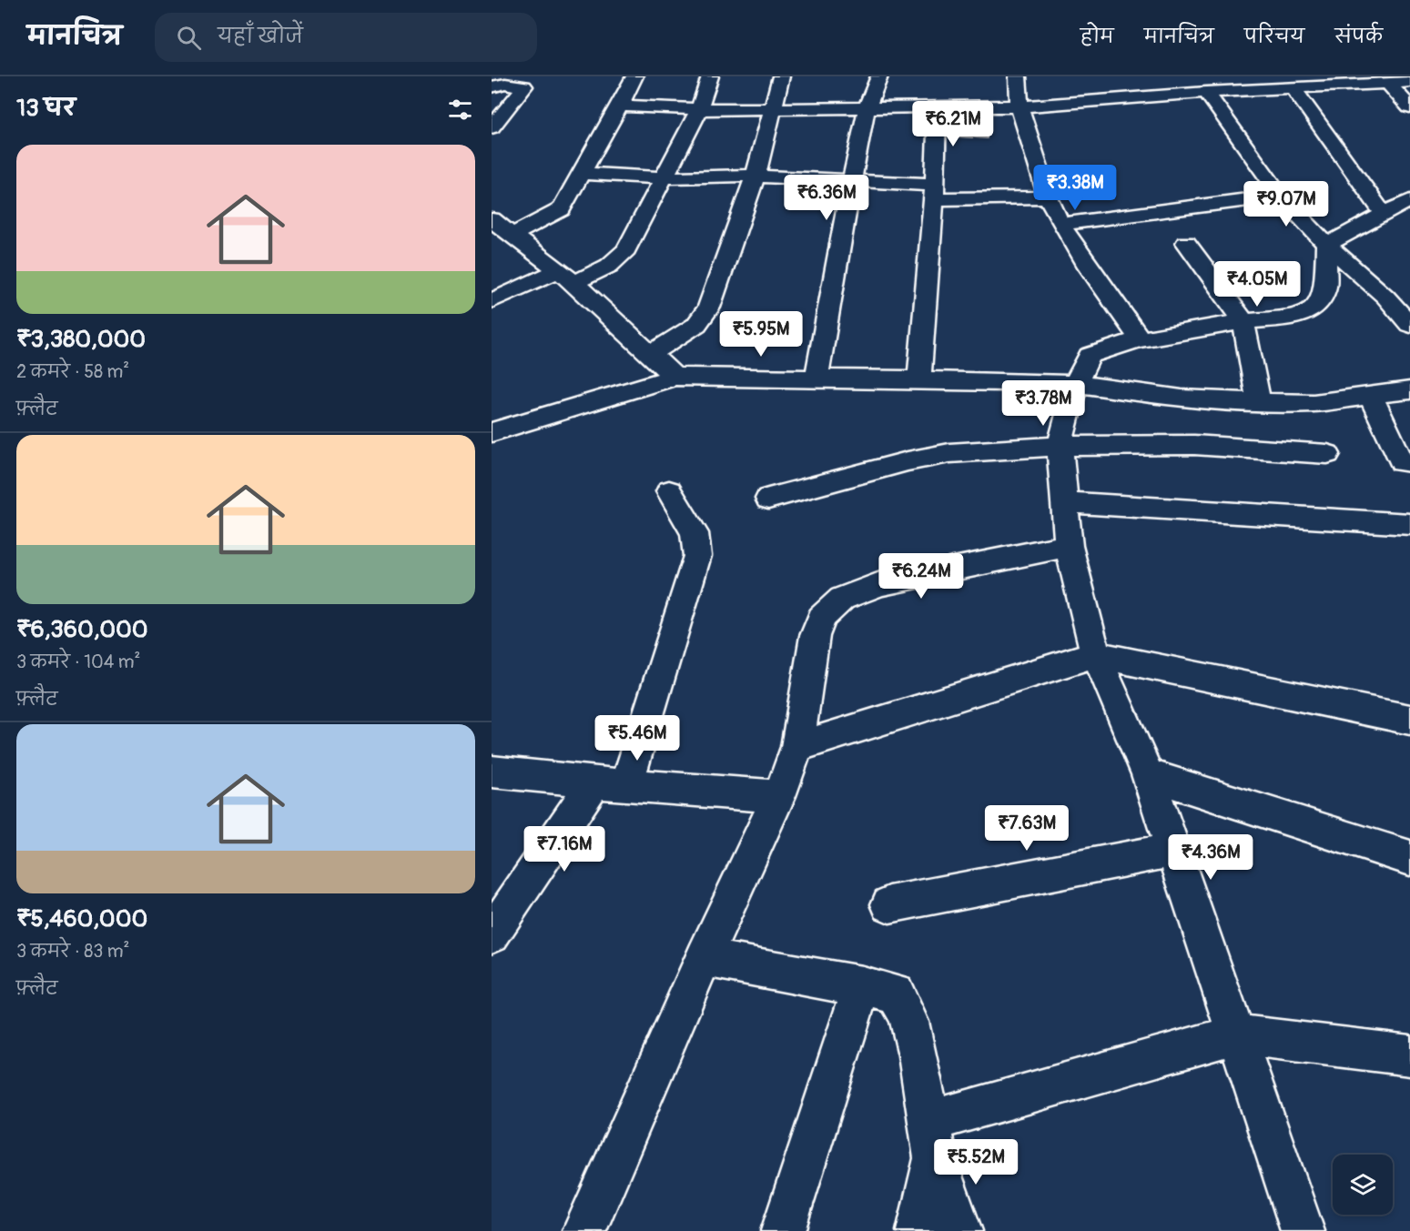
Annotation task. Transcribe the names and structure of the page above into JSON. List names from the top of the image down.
{
  "page": {
    "header": "मानचित्र",
    "search": "यहाँ खोजें",
    "nav": [
      "होम",
      "मानचित्र",
      "परिचय",
      "संपर्क"
    ],
    "heading": "13 घर",
    "price": [
      "₹6.21M",
      "₹3.38M",
      "₹6.36M",
      "₹9.07M",
      "₹4.05M",
      "₹5.95M",
      "₹3.78M",
      "₹6.24M",
      "₹5.46M",
      "₹7.63M",
      "₹7.16M",
      "₹4.36M",
      "₹5.52M"
    ],
    "list": [
      {
        "name": "₹3,380,000",
        "note": "2 कमरे · 58 m² · फ़्लैट"
      },
      {
        "name": "₹6,360,000",
        "note": "3 कमरे · 104 m² · फ़्लैट"
      },
      {
        "name": "₹5,460,000",
        "note": "3 कमरे · 83 m² · फ़्लैट"
      }
    ]
  }
}
